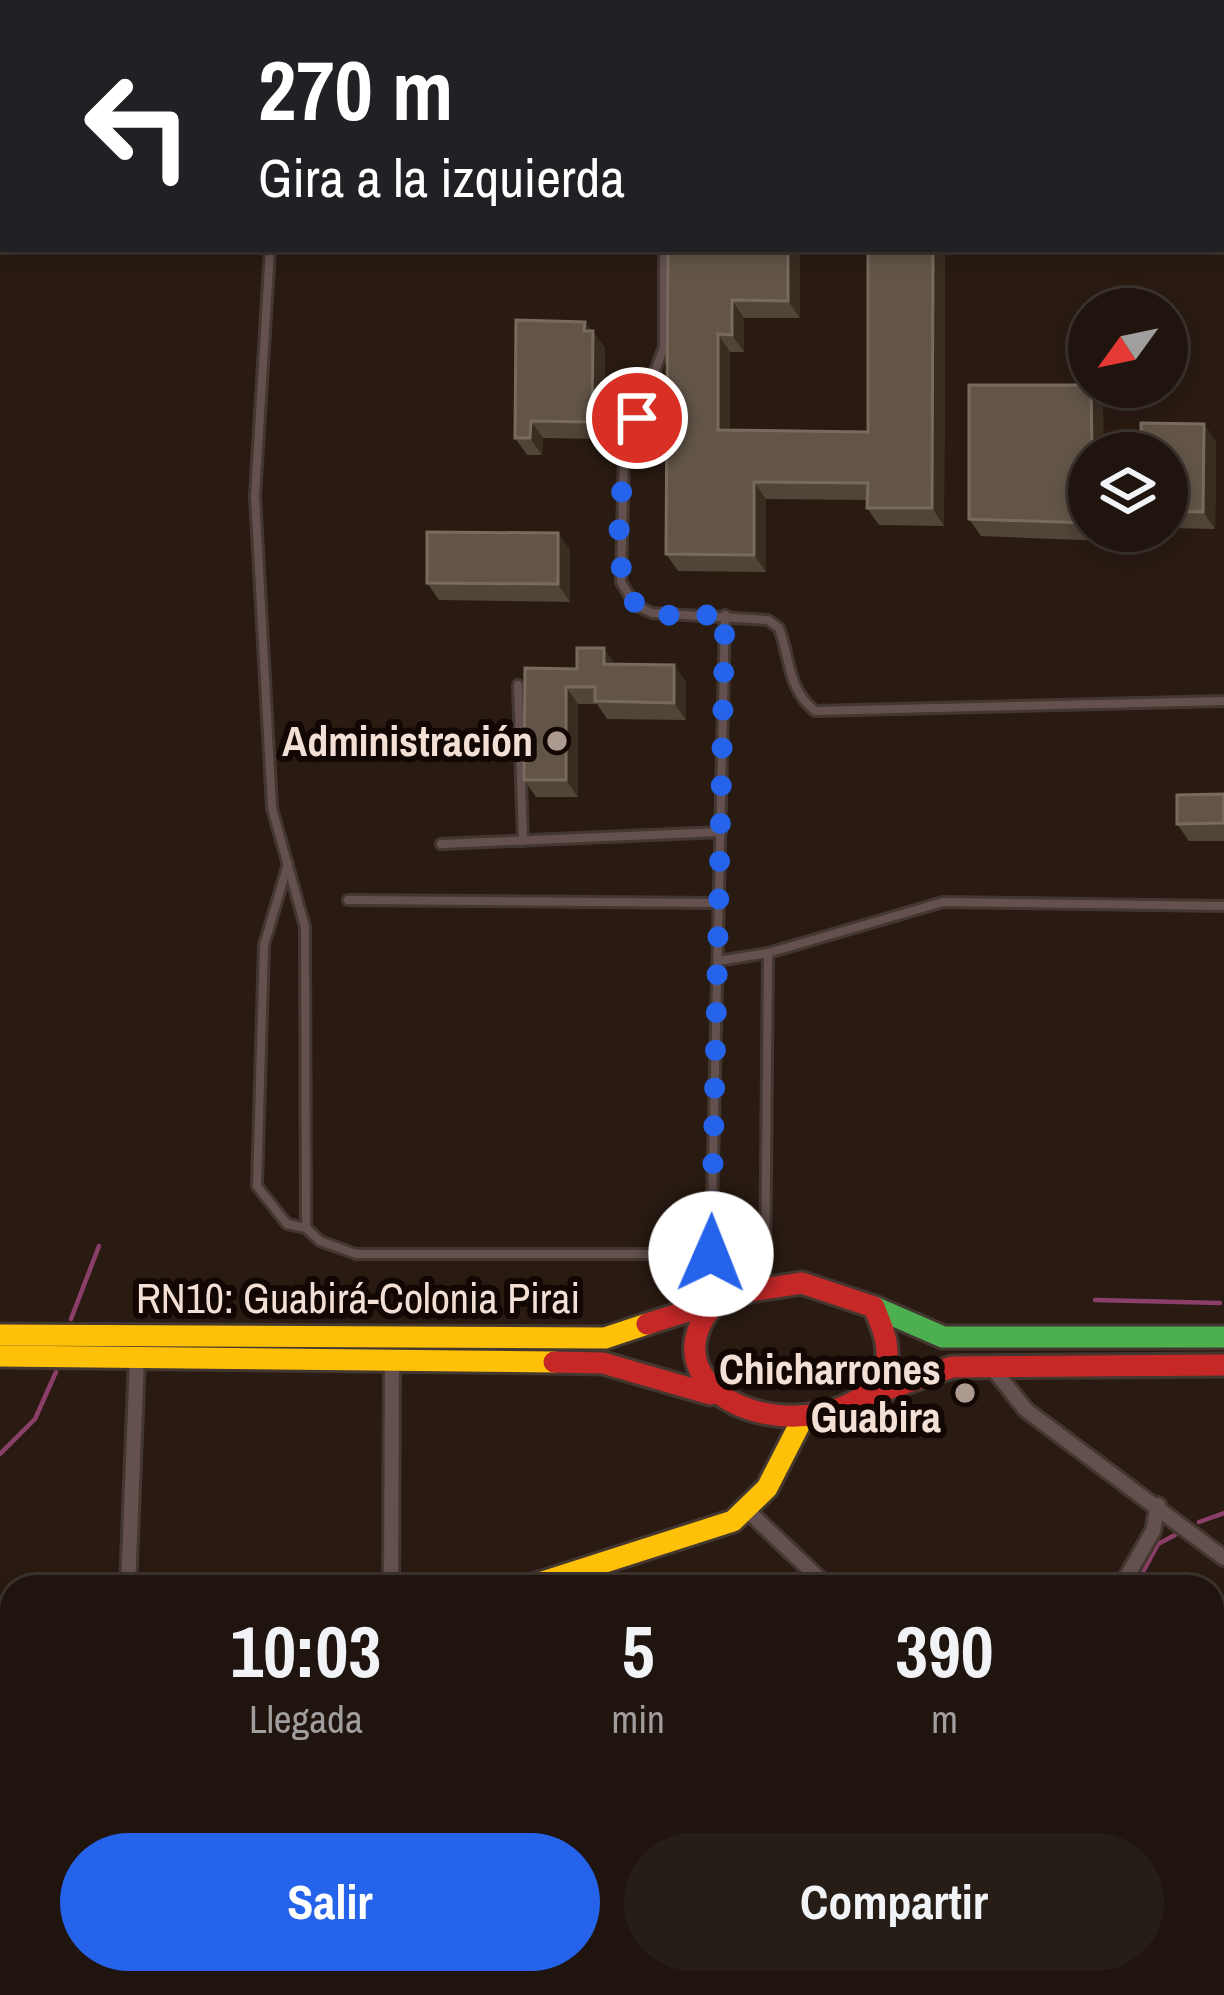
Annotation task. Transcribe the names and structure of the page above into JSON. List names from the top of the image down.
{
  "streets": {
    "main road": ["RN10: Guabirá-Colonia Pirai"]
  },
  "places": ["Administración", "Chicharrones Guabira"],
  "north": "bottom left",
  "page": {
    "turn": ["270 m", "Gira a la izquierda"],
    "eta": [
      "10:03",
      "Llegada",
      "5",
      "min",
      "390",
      "m"
    ],
    "buttons": ["Salir", "Compartir"]
  }
}
